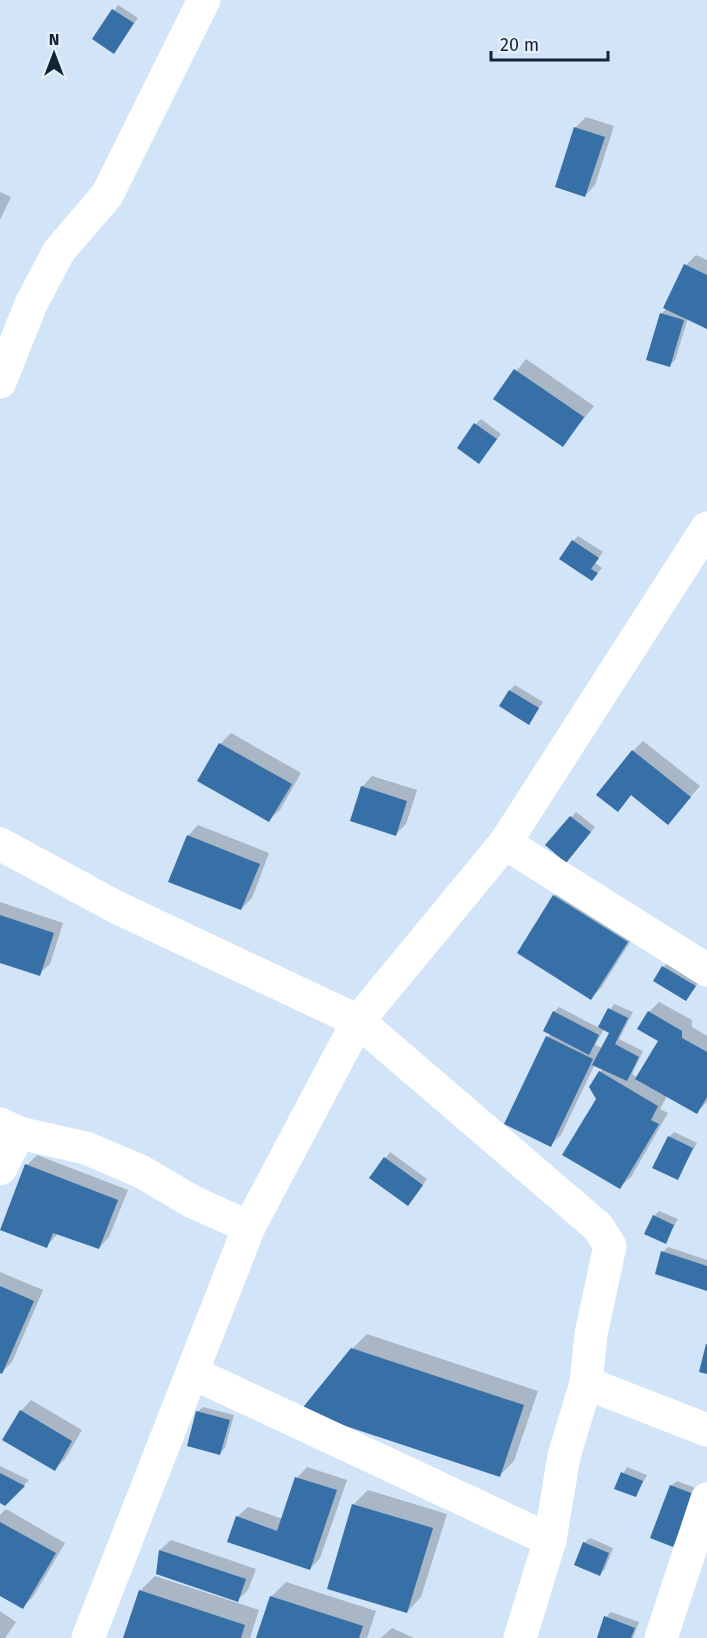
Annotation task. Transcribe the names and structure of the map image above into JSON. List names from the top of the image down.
{
  "scale_bar": "20 m",
  "north": "top"
}
